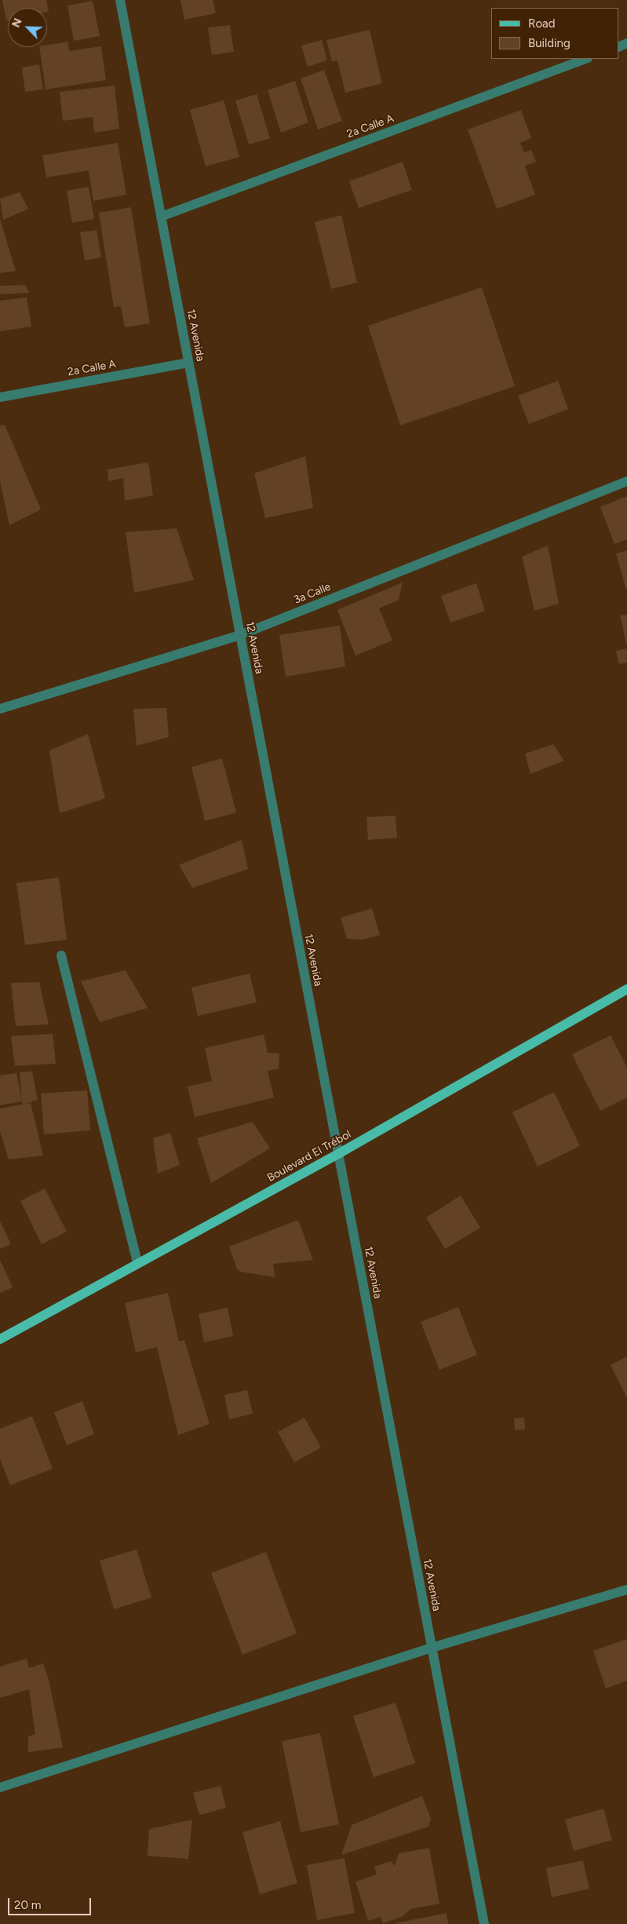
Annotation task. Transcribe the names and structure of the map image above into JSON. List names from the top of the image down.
{
  "streets": {
    "main road": ["Boulevard El Trébol"],
    "street": ["2a Calle A", "12 Avenida", "3a Calle"]
  },
  "crossings": [
    ["2a Calle A", "12 Avenida"],
    ["12 Avenida", "3a Calle"],
    ["12 Avenida", "Boulevard El Trébol"]
  ],
  "legend": ["Road", "Building"],
  "scale_bar": "20 m",
  "north": "top left"
}
